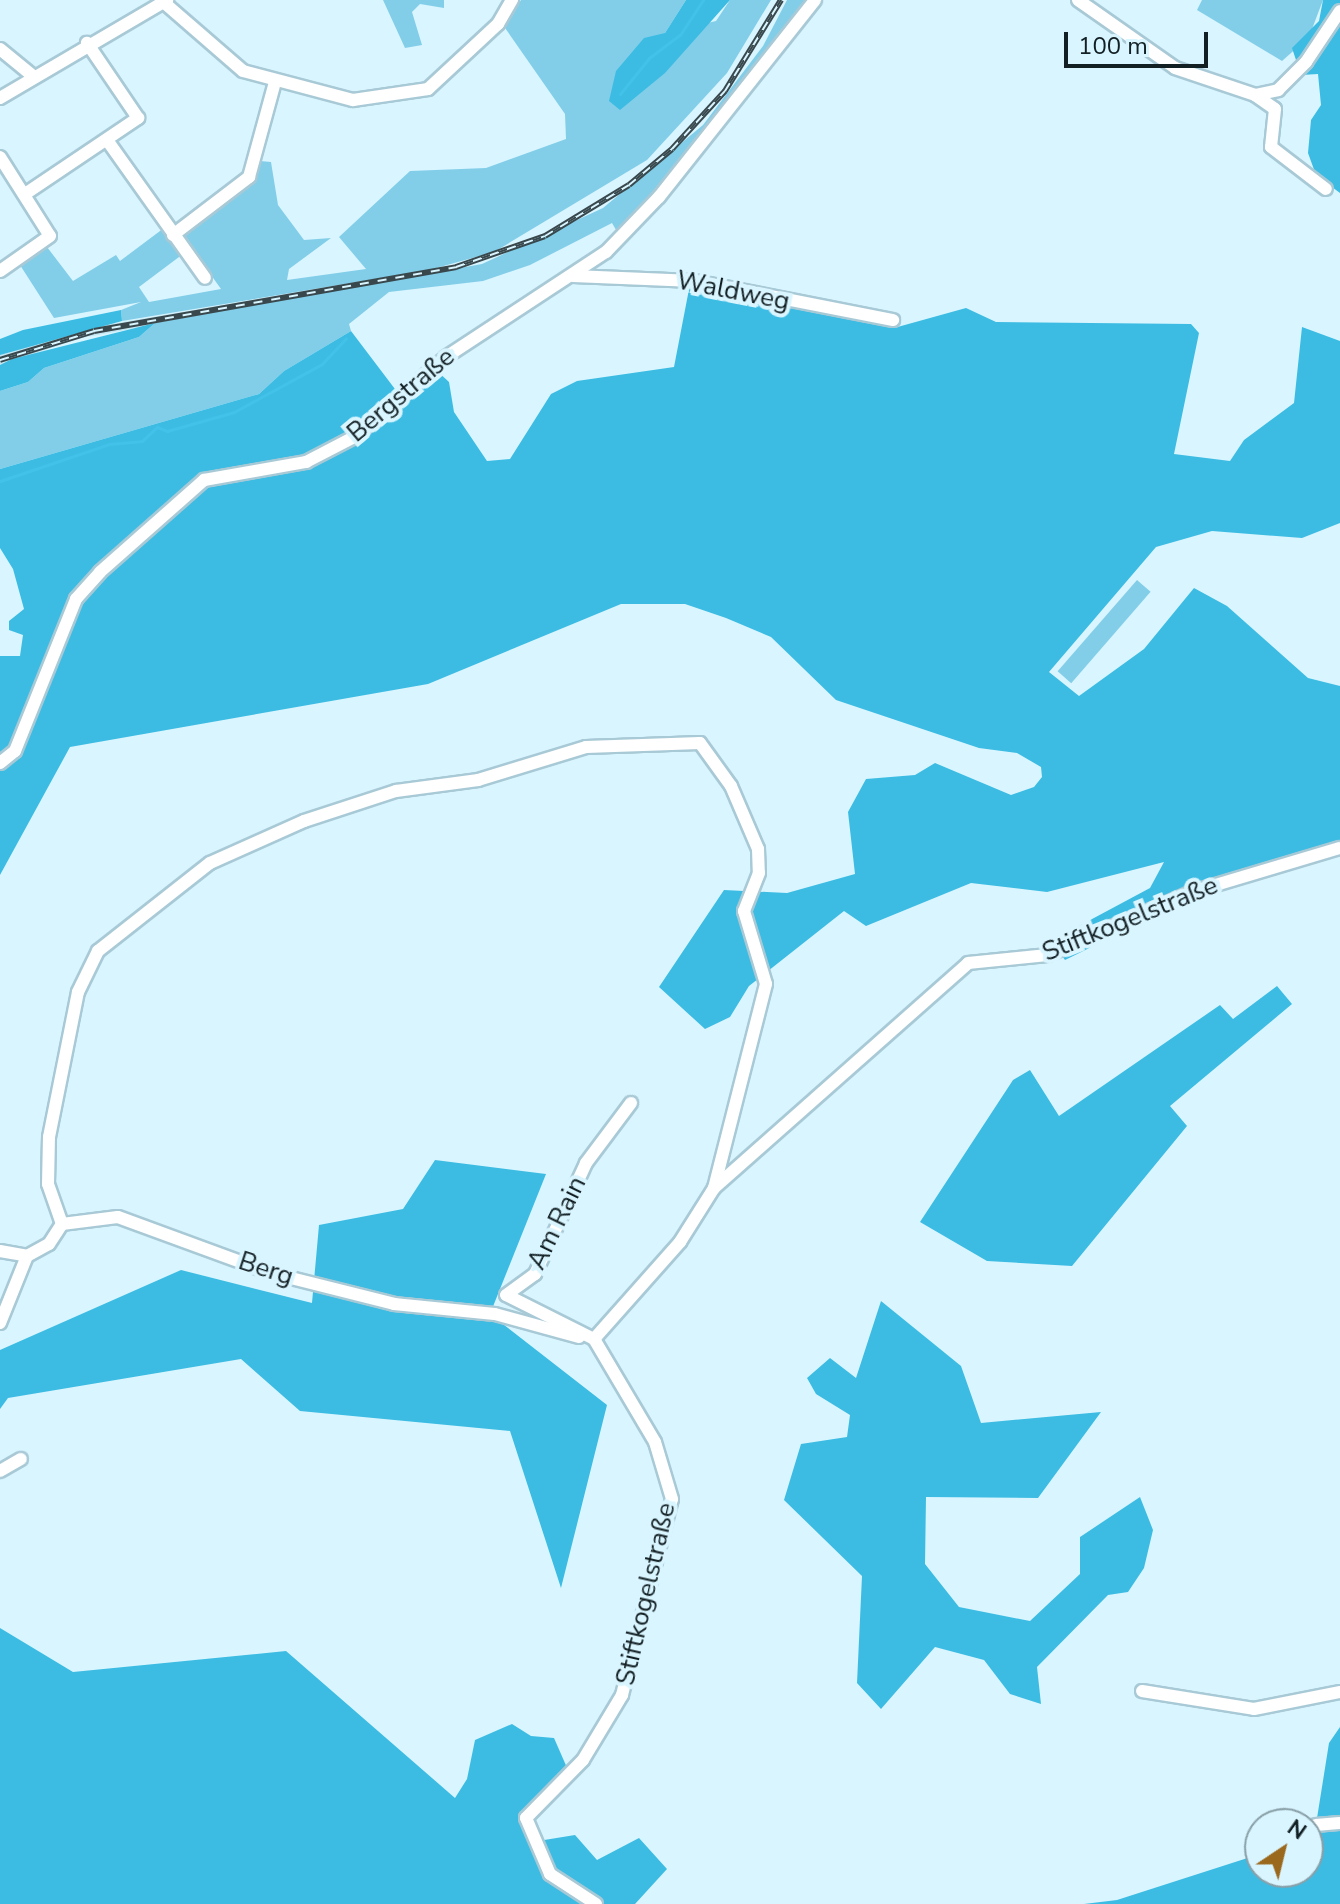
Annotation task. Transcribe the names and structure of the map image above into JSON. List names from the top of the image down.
{
  "streets": {
    "street": [
      "Waldweg",
      "Bergstraße",
      "Stiftkogelstraße",
      "Am Rain",
      "Berg"
    ]
  },
  "crossings": [
    ["Waldweg", "Bergstraße"],
    ["Stiftkogelstraße", "Am Rain"],
    ["Stiftkogelstraße", "Berg"],
    ["Am Rain", "Berg"]
  ],
  "scale_bar": "100 m",
  "north": "top right"
}
